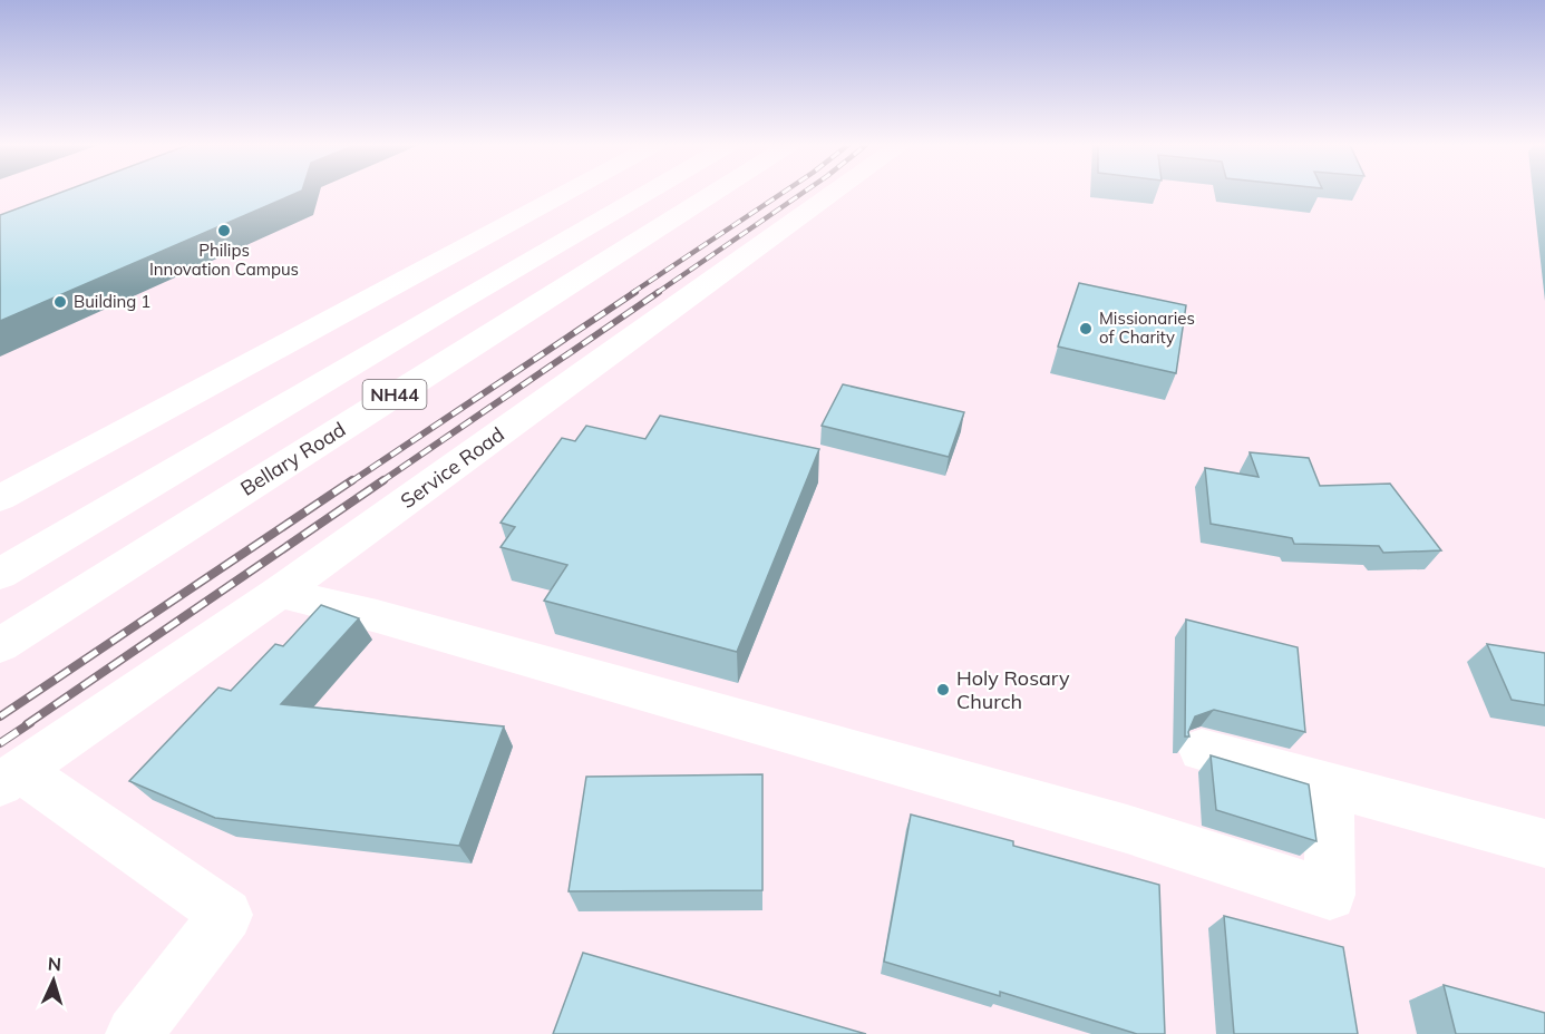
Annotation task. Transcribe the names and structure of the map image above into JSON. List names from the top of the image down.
{
  "streets": {
    "main road": ["NH44", "Bellary Road", "Service Road"]
  },
  "places": [
    "Philips Innovation Campus",
    "Building 1",
    "Missionaries of Charity",
    "Holy Rosary Church"
  ],
  "north": "top"
}
